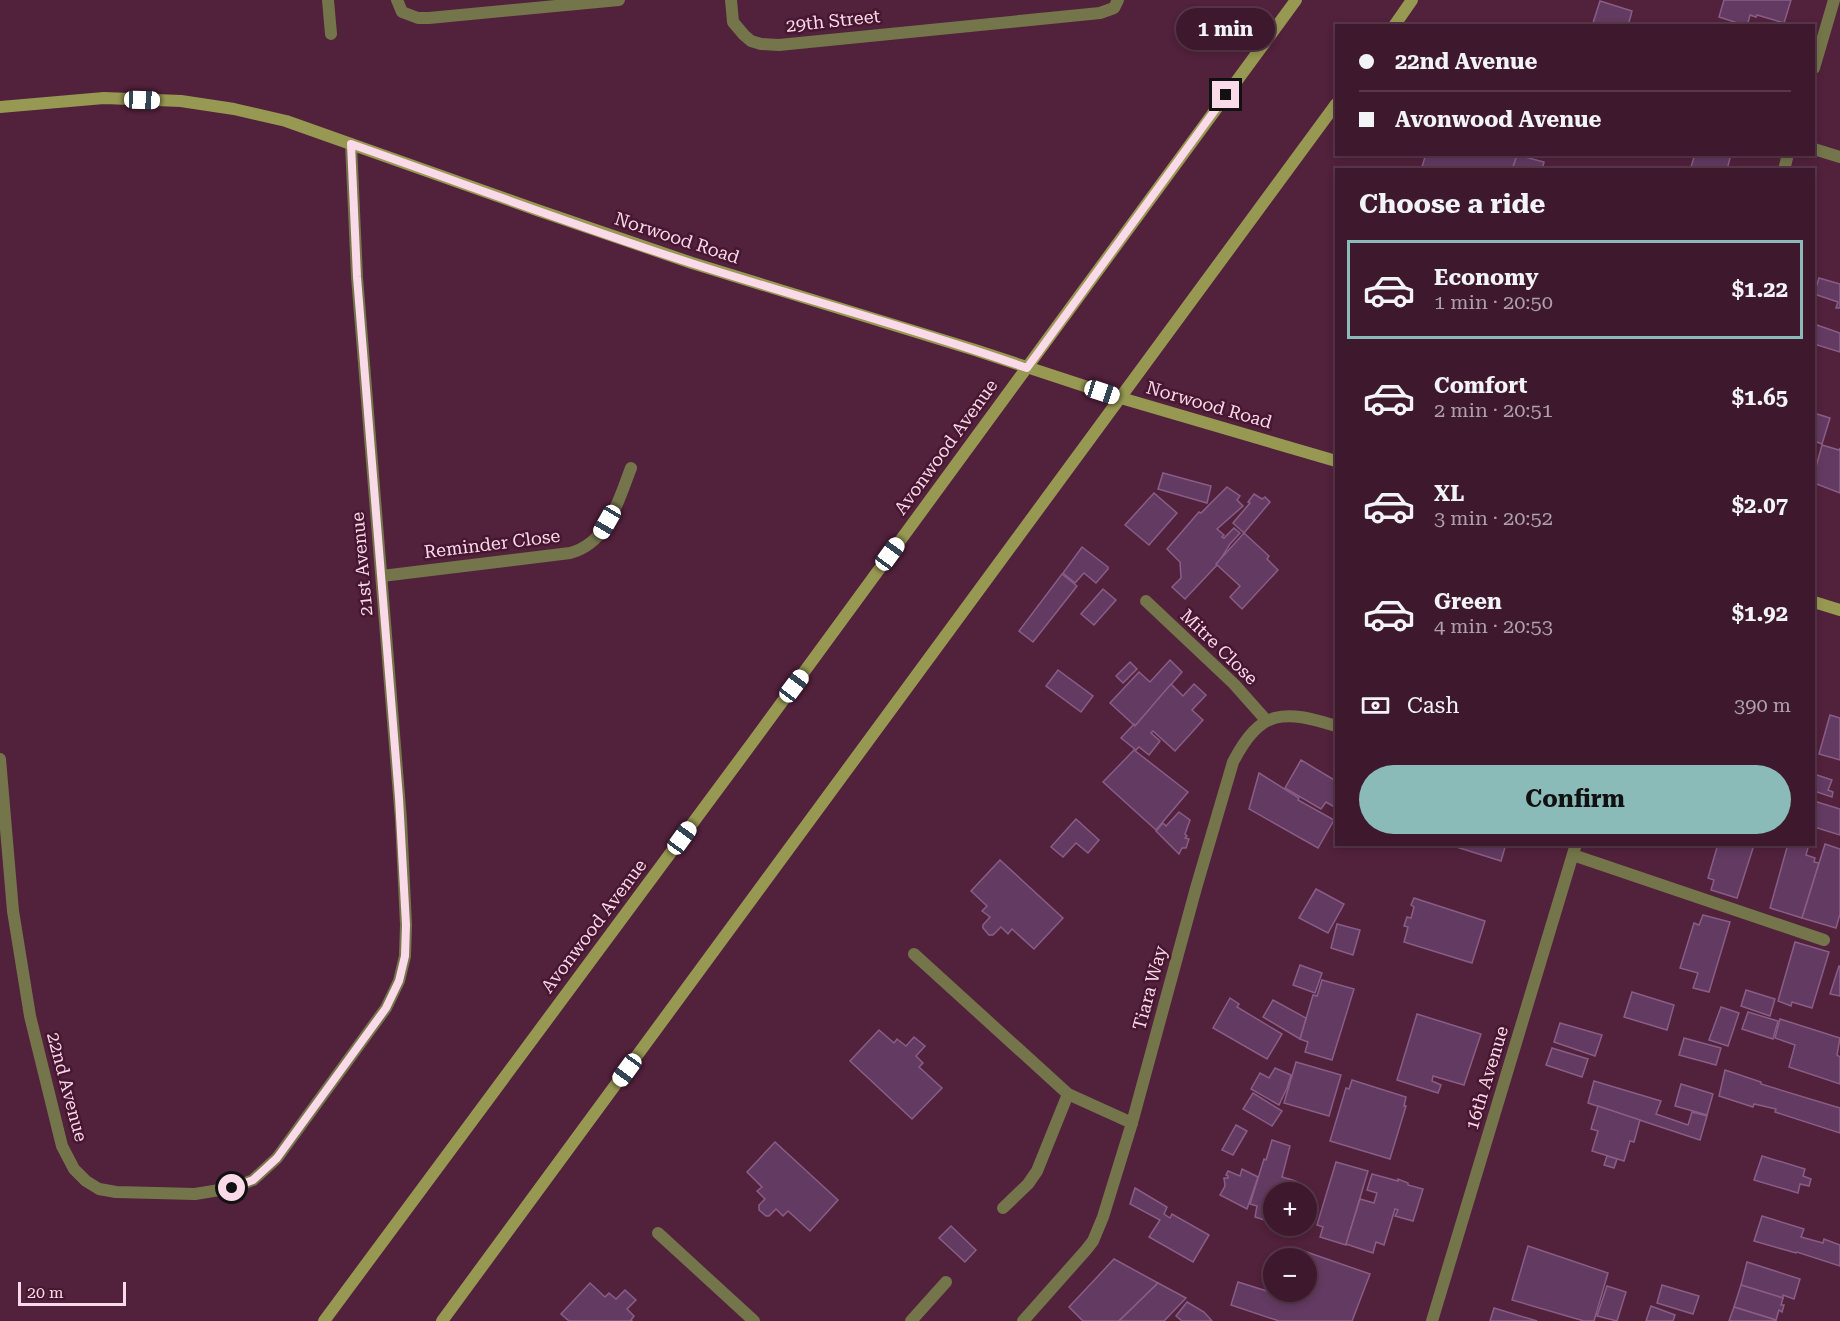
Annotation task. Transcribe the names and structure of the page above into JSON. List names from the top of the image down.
{
  "streets": {
    "main road": ["Norwood Road", "Avonwood Avenue"],
    "street": [
      "29th Street",
      "Reminder Close",
      "21st Avenue",
      "Mitre Close",
      "Tiara Way",
      "16th Avenue",
      "22nd Avenue"
    ]
  },
  "crossings": [
    ["Norwood Road", "Avonwood Avenue"],
    ["Norwood Road", "21st Avenue"],
    ["Reminder Close", "21st Avenue"],
    ["21st Avenue", "22nd Avenue"],
    ["Mitre Close", "Tiara Way"]
  ],
  "scale_bar": "20 m",
  "page": {
    "bubble": "1 min",
    "banner": ["22nd Avenue", "Avonwood Avenue"],
    "heading": "Choose a ride",
    "list": [
      {
        "name": "Economy",
        "note": "1 min · 20:50",
        "value": "$1.22"
      },
      {
        "name": "Comfort",
        "note": "2 min · 20:51",
        "value": "$1.65"
      },
      {
        "name": "XL",
        "note": "3 min · 20:52",
        "value": "$2.07"
      },
      {
        "name": "Green",
        "note": "4 min · 20:53",
        "value": "$1.92"
      }
    ],
    "pay": ["Cash", "390 m"],
    "buttons": "Confirm",
    "map_buttons": ["+", "−"],
    "scale": "20 m"
  }
}
